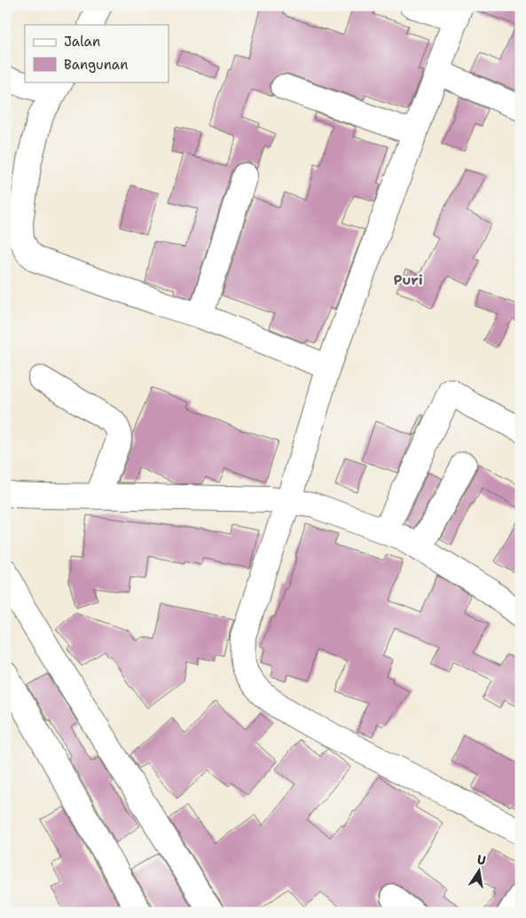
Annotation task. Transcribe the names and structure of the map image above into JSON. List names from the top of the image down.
{
  "districts": ["Puri"],
  "legend": ["Jalan", "Bangunan"],
  "north": "top"
}
